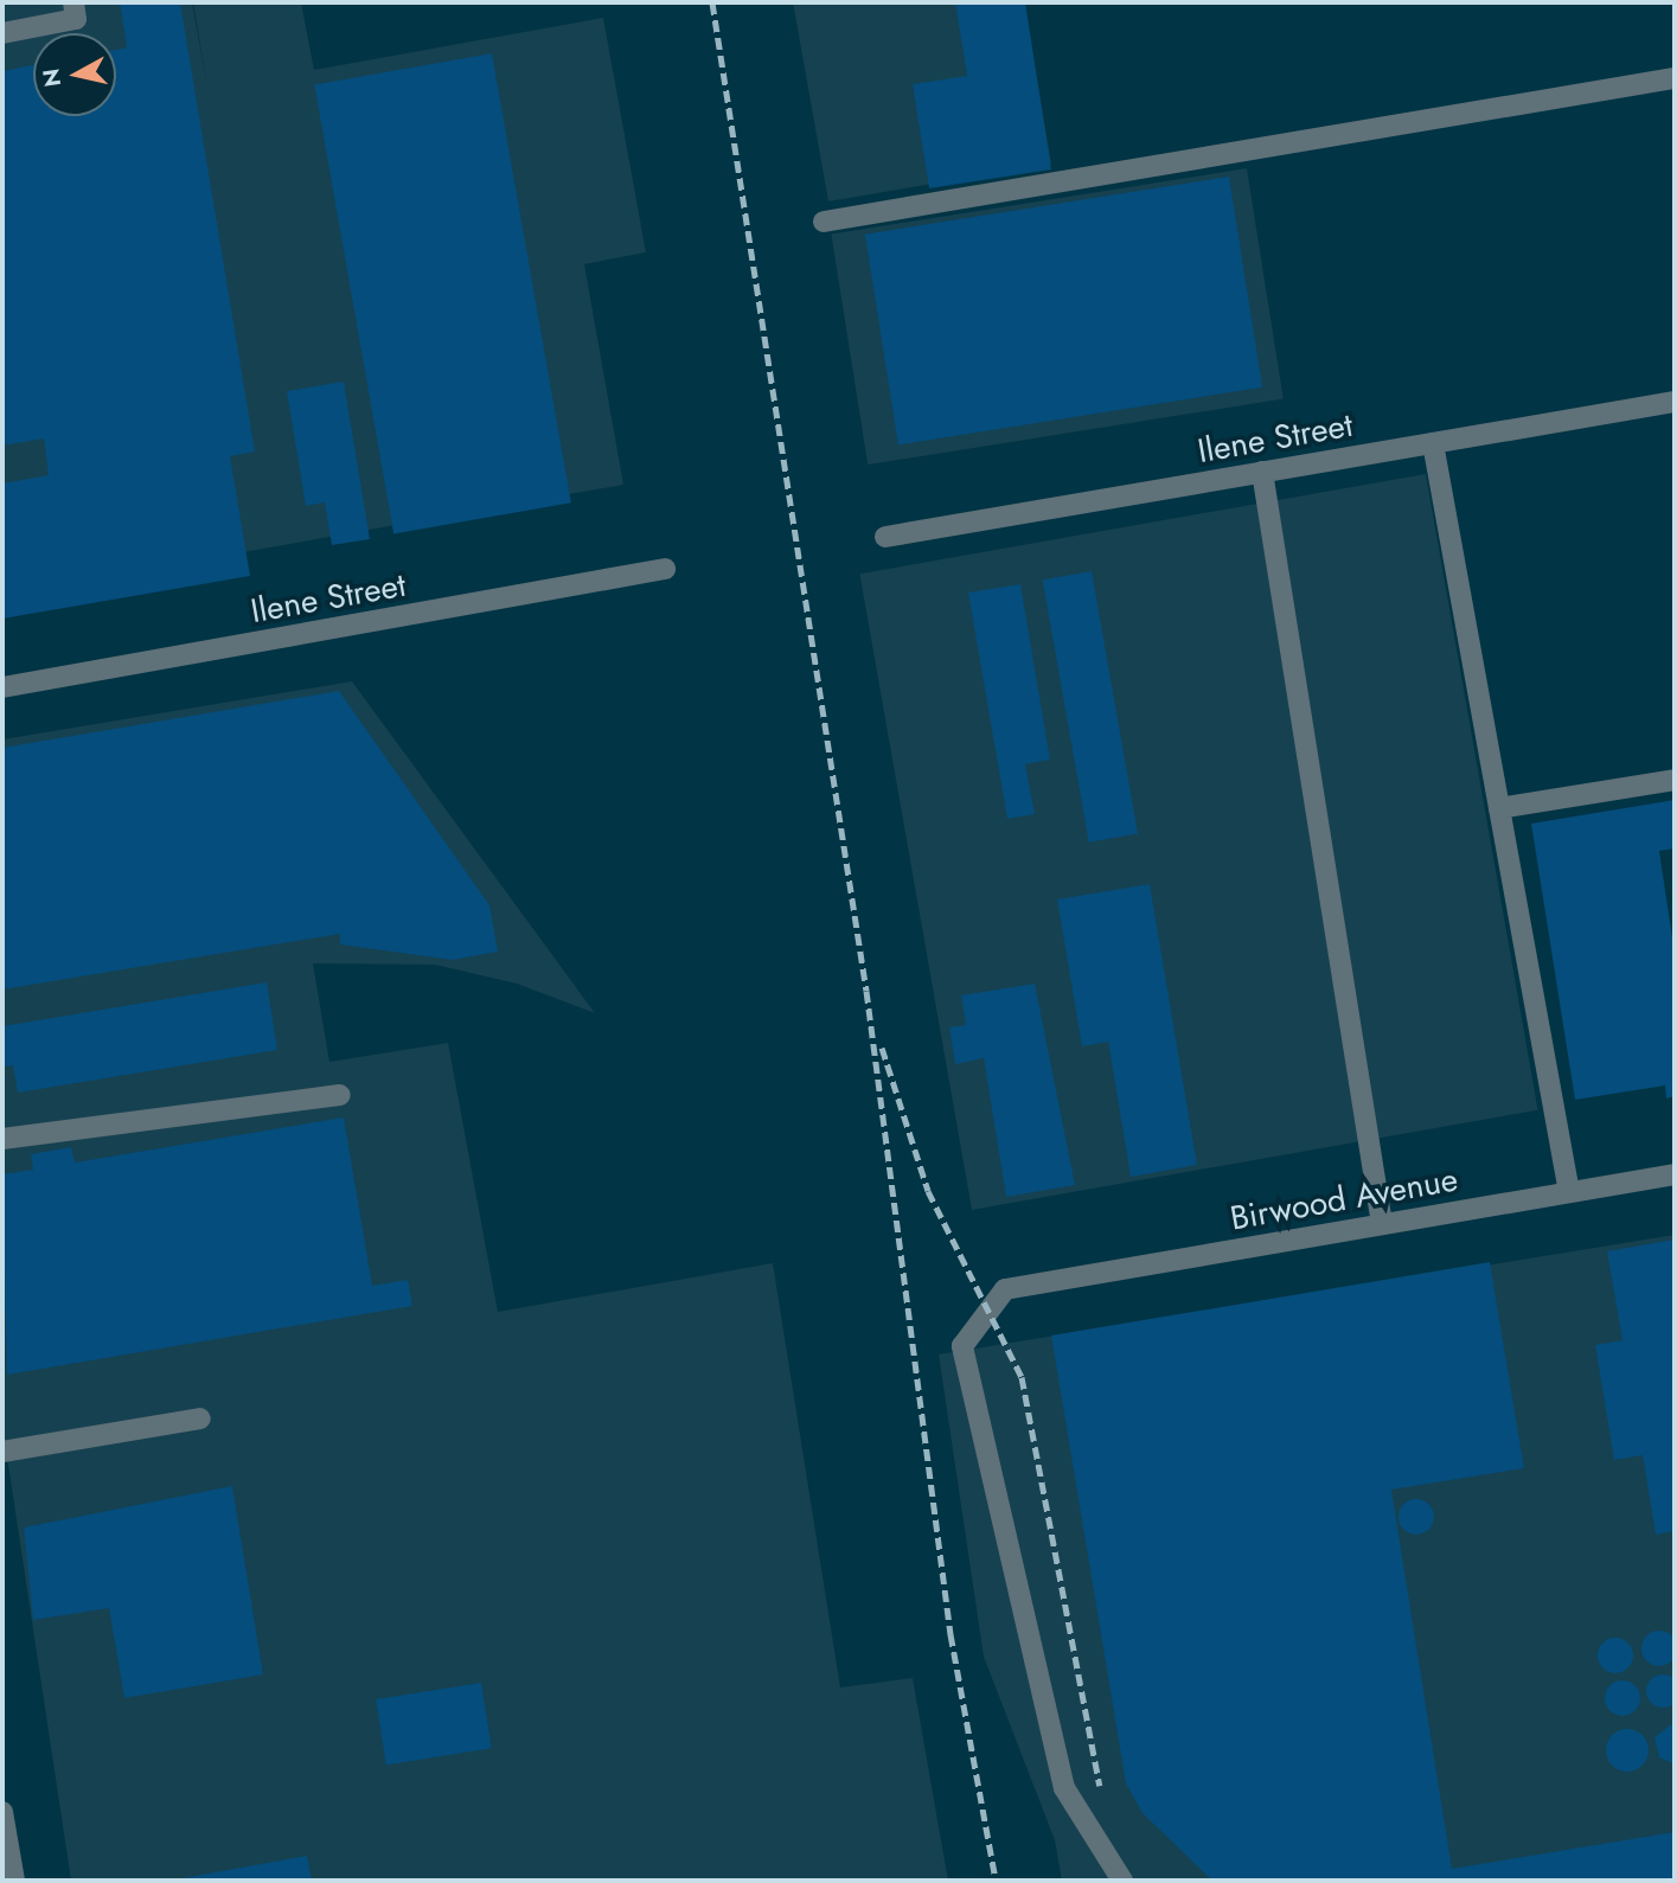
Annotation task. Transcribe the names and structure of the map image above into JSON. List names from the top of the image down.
{
  "streets": {
    "street": ["Ilene Street", "Birwood Avenue"]
  },
  "north": "left"
}
